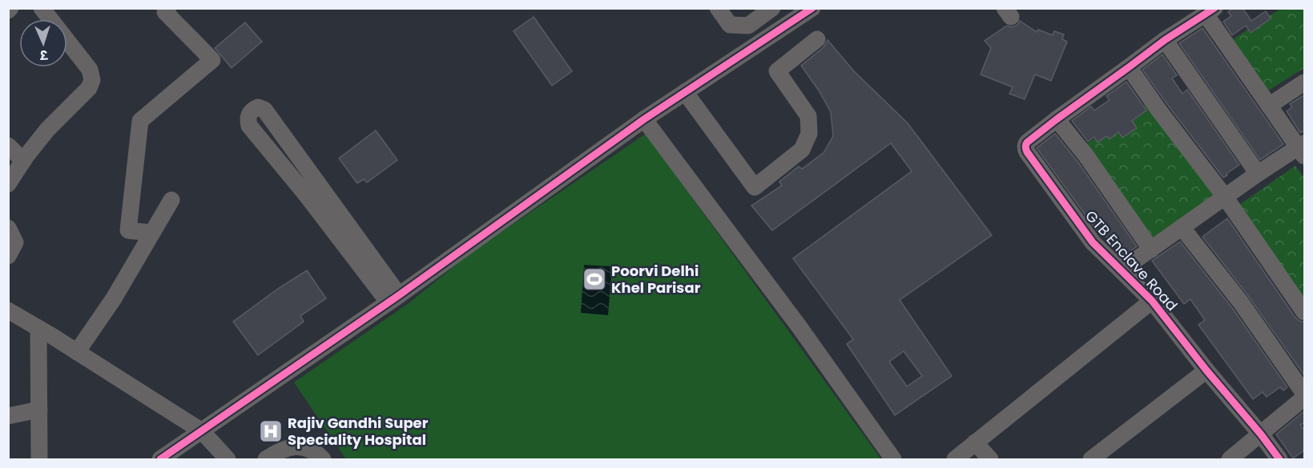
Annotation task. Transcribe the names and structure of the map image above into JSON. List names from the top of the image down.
{
  "streets": {
    "street": ["GTB Enclave Road"]
  },
  "places": {
    "sports": ["Poorvi Delhi Khel Parisar"],
    "hospital": ["Rajiv Gandhi Super Speciality Hospital"]
  },
  "north": "bottom"
}
